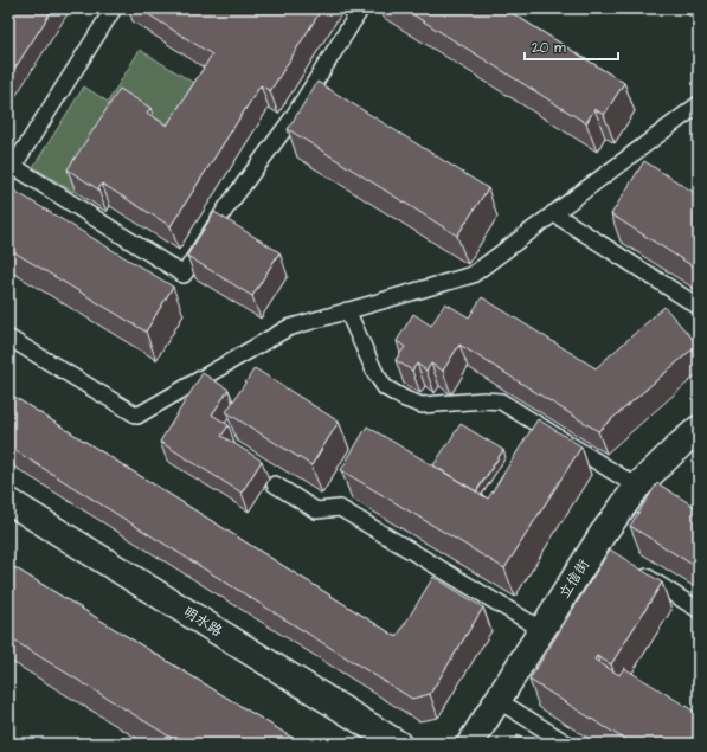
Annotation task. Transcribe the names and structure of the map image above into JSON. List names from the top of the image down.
{
  "streets": {
    "street": ["立信街", "明水路"]
  },
  "scale_bar": "20 m"
}
